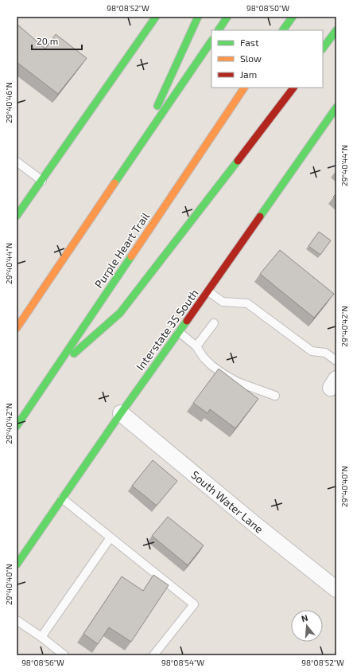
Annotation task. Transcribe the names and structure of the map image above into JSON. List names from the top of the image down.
{
  "streets": {
    "main road": ["Purple Heart Trail", "Interstate 35 South"],
    "street": ["South Water Lane"]
  },
  "crossings": [
    ["Interstate 35 South", "South Water Lane"]
  ],
  "legend": ["Fast", "Slow", "Jam"],
  "scale_bar": "20 m",
  "north": "top",
  "coordinates": [
    "98°08'52\"W",
    "98°08'50\"W",
    "29°40'46\"N",
    "29°40'44\"N",
    "29°40'42\"N",
    "29°40'40\"N",
    "98°08'56\"W",
    "98°08'54\"W"
  ]
}
